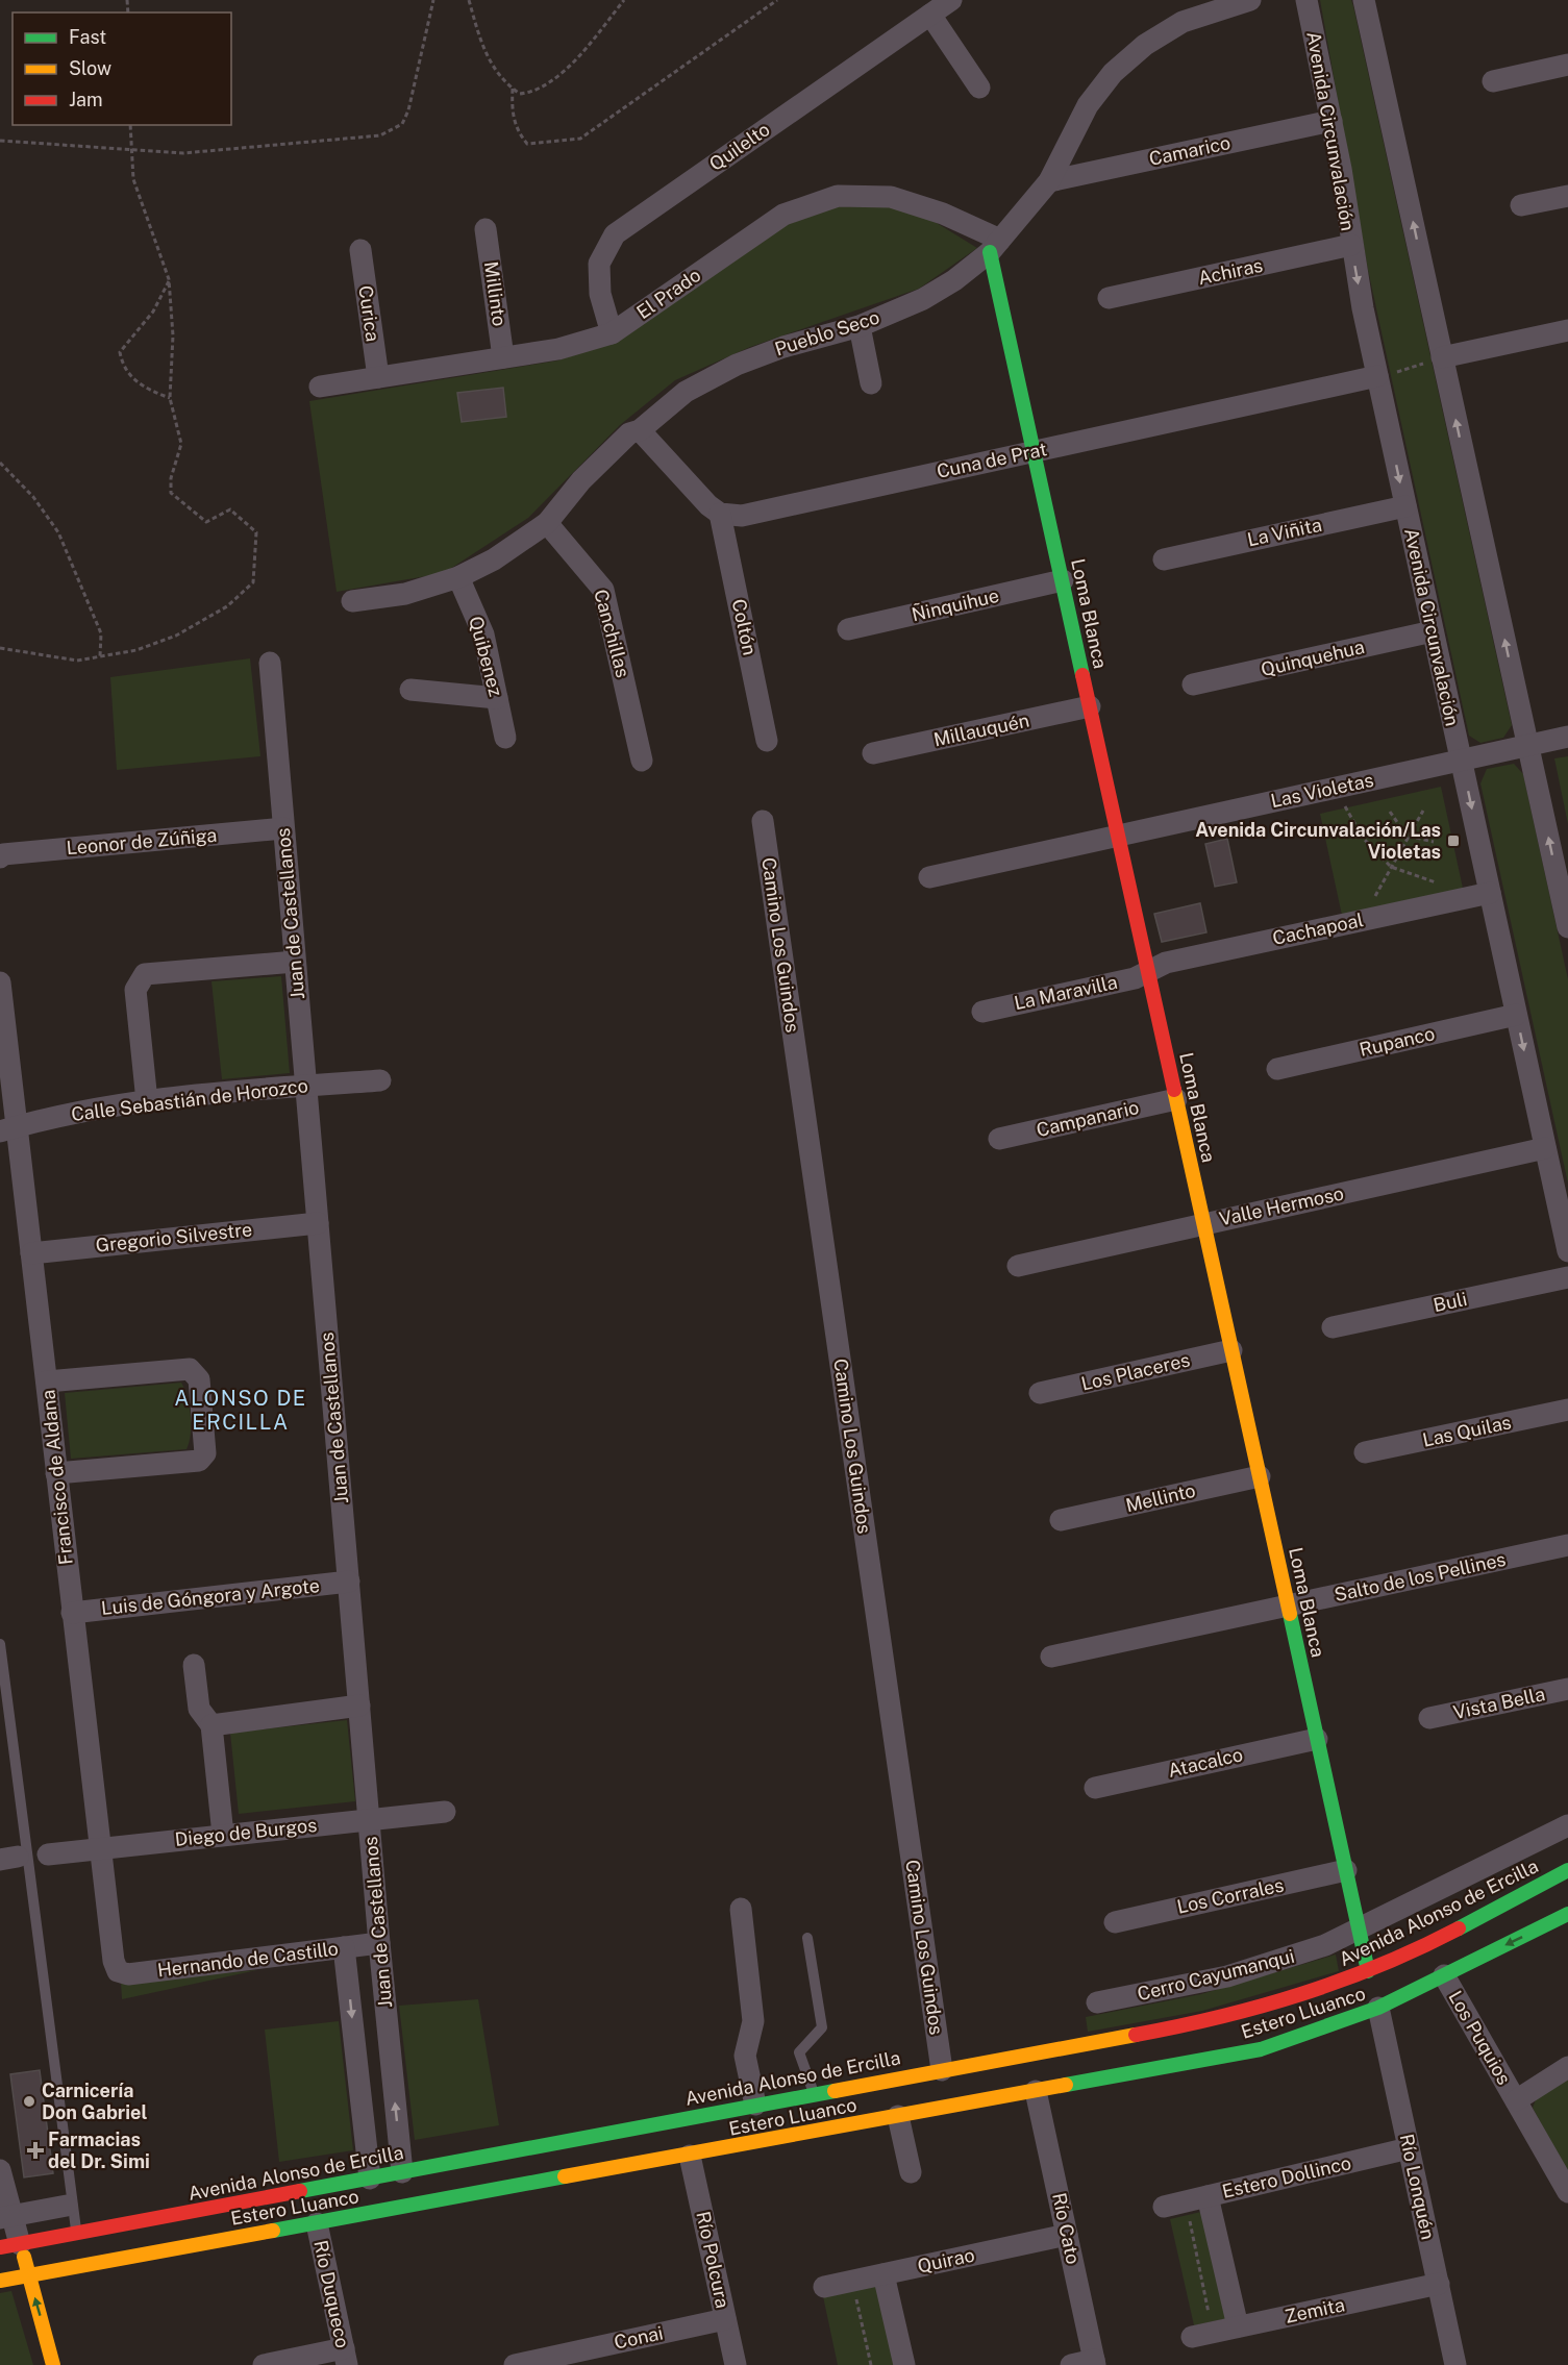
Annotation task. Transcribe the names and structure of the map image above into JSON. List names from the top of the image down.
{
  "streets": {
    "street": [
      "Avenida Circunvalación",
      "Quilelto",
      "Camarico",
      "Achiras",
      "Millinto",
      "El Prado",
      "Curica",
      "Pueblo Seco",
      "Cuna de Prat",
      "La Viñita",
      "Ñinquihue",
      "Loma Blanca",
      "Coltón",
      "Canchillas",
      "Quibenez",
      "Quinquehua",
      "Millauquén",
      "Las Violetas",
      "Leonor de Zúñiga",
      "Juan de Castellanos",
      "Cachapoal",
      "Camino Los Guindos",
      "La Maravilla",
      "Rupanco",
      "Calle Sebastián de Horozco",
      "Campanario",
      "Valle Hermoso",
      "Gregorio Silvestre",
      "Buli",
      "Los Placeres",
      "Las Quilas",
      "Francisco de Aldana",
      "Mellinto",
      "Salto de los Pellines",
      "Luis de Góngora y Argote",
      "Vista Bella",
      "Atacalco",
      "Diego de Burgos",
      "Los Corrales",
      "Avenida Alonso de Ercilla",
      "Hernando de Castillo",
      "Cerro Cayumanqui",
      "Estero Lluanco",
      "Los Puquios",
      "Estero Dollinco",
      "Río Lonquén",
      "Río Cato",
      "Río Polcura",
      "Quirao",
      "Río Duqueco",
      "Zemita",
      "Conai"
    ]
  },
  "crossings": [
    ["Avenida Circunvalación", "Camarico"],
    ["Avenida Circunvalación", "Achiras"],
    ["Avenida Circunvalación", "Cuna de Prat"],
    ["Avenida Circunvalación", "La Viñita"],
    ["Avenida Circunvalación", "Quinquehua"],
    ["Avenida Circunvalación", "Las Violetas"],
    ["Avenida Circunvalación", "Cachapoal"],
    ["Avenida Circunvalación", "Rupanco"],
    ["Avenida Circunvalación", "Valle Hermoso"],
    ["Quilelto", "El Prado"],
    ["Camarico", "Pueblo Seco"],
    ["Millinto", "El Prado"],
    ["El Prado", "Curica"],
    ["El Prado", "Pueblo Seco"],
    ["El Prado", "Loma Blanca"],
    ["Pueblo Seco", "Loma Blanca"],
    ["Pueblo Seco", "Canchillas"],
    ["Pueblo Seco", "Quibenez"],
    ["Cuna de Prat", "Loma Blanca"],
    ["Cuna de Prat", "Coltón"],
    ["Ñinquihue", "Loma Blanca"],
    ["Loma Blanca", "Millauquén"],
    ["Loma Blanca", "Las Violetas"],
    ["Loma Blanca", "Cachapoal"],
    ["Loma Blanca", "La Maravilla"],
    ["Loma Blanca", "Campanario"],
    ["Loma Blanca", "Valle Hermoso"],
    ["Loma Blanca", "Los Placeres"],
    ["Loma Blanca", "Mellinto"],
    ["Loma Blanca", "Salto de los Pellines"],
    ["Loma Blanca", "Atacalco"],
    ["Loma Blanca", "Los Corrales"],
    ["Loma Blanca", "Avenida Alonso de Ercilla"],
    ["Loma Blanca", "Cerro Cayumanqui"],
    ["Leonor de Zúñiga", "Juan de Castellanos"],
    ["Juan de Castellanos", "Calle Sebastián de Horozco"],
    ["Juan de Castellanos", "Gregorio Silvestre"],
    ["Juan de Castellanos", "Luis de Góngora y Argote"],
    ["Juan de Castellanos", "Diego de Burgos"],
    ["Juan de Castellanos", "Avenida Alonso de Ercilla"],
    ["Juan de Castellanos", "Hernando de Castillo"],
    ["Cachapoal", "La Maravilla"],
    ["Camino Los Guindos", "Avenida Alonso de Ercilla"],
    ["Calle Sebastián de Horozco", "Francisco de Aldana"],
    ["Gregorio Silvestre", "Francisco de Aldana"],
    ["Francisco de Aldana", "Luis de Góngora y Argote"],
    ["Francisco de Aldana", "Diego de Burgos"],
    ["Francisco de Aldana", "Hernando de Castillo"],
    ["Estero Lluanco", "Los Puquios"],
    ["Estero Lluanco", "Río Lonquén"],
    ["Estero Lluanco", "Río Cato"],
    ["Estero Lluanco", "Río Polcura"],
    ["Estero Lluanco", "Río Duqueco"],
    ["Estero Dollinco", "Río Lonquén"],
    ["Río Lonquén", "Zemita"],
    ["Río Cato", "Quirao"],
    ["Río Polcura", "Conai"]
  ],
  "districts": ["ALONSO DE ERCILLA"],
  "places": {
    "transit": ["Avenida Circunvalación/Las Violetas"],
    "other": ["Carnicería Don Gabriel"],
    "health": ["Farmacias del Dr. Simi"]
  },
  "legend": ["Fast", "Slow", "Jam"]
}
